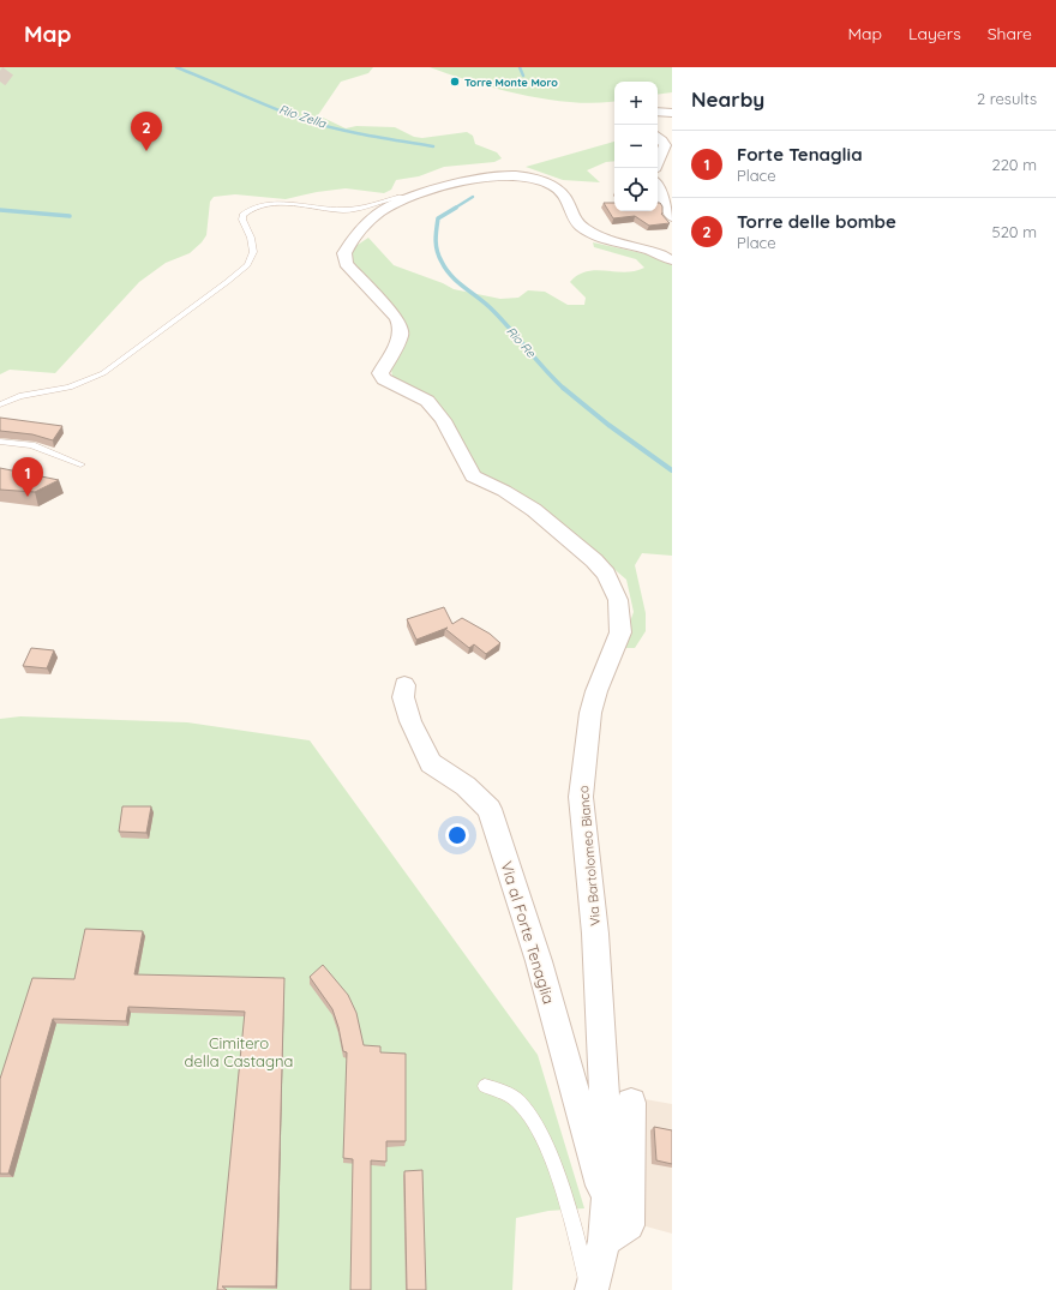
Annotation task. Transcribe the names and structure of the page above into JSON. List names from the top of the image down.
{
  "streets": {
    "street": ["Via Bartolomeo Bianco", "Via al Forte Tenaglia"]
  },
  "crossings": [
    ["Via Bartolomeo Bianco", "Via al Forte Tenaglia"]
  ],
  "water": ["Rio Zella", "Rio Re"],
  "parks": ["Cimitero della Castagna"],
  "places": ["Torre Monte Moro"],
  "page": {
    "header": "Map",
    "nav": ["Map", "Layers", "Share"],
    "heading": ["Nearby", "2 results"],
    "map_buttons": ["+", "−"],
    "pins": ["2", "1"],
    "list": [
      {
        "mark": "1",
        "name": "Forte Tenaglia",
        "note": "Place",
        "value": "220 m"
      },
      {
        "mark": "2",
        "name": "Torre delle bombe",
        "note": "Place",
        "value": "520 m"
      }
    ]
  }
}
